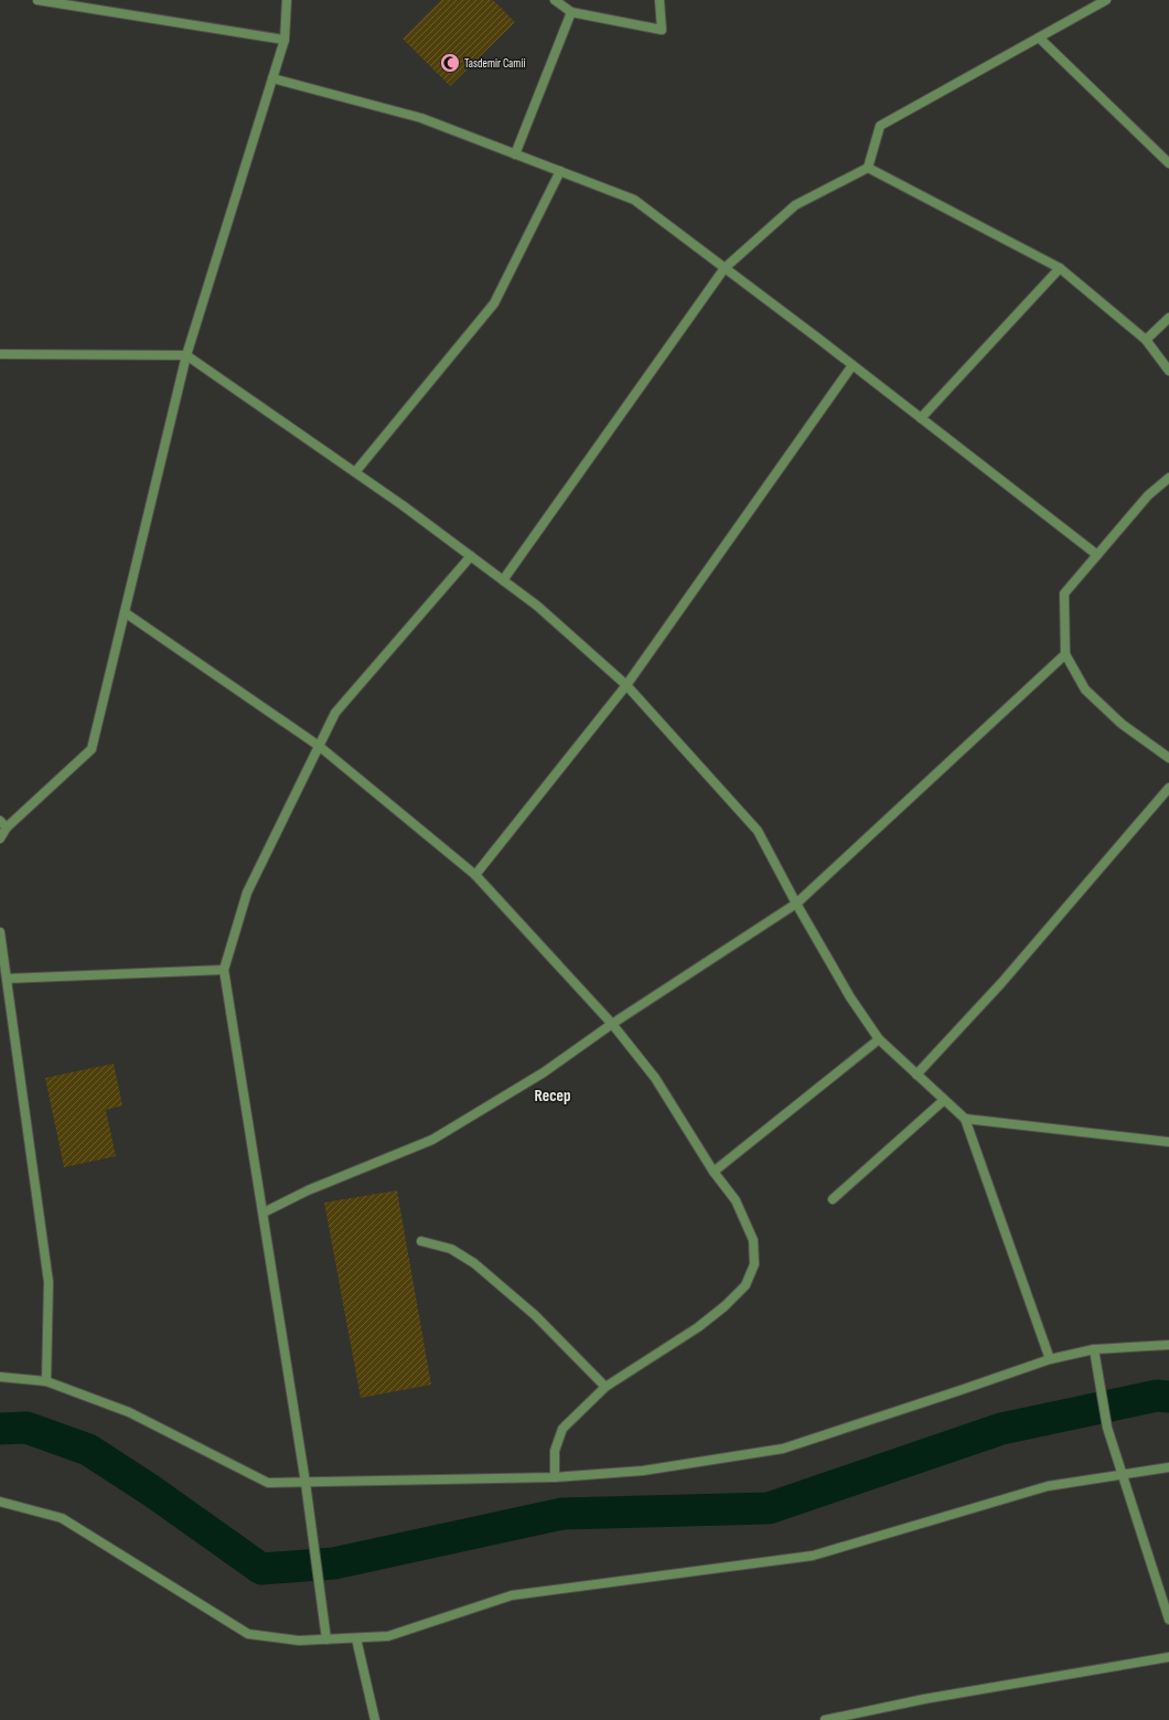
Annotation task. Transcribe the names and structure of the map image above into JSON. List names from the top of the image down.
{
  "districts": ["Recep"],
  "places": {
    "mosque": ["Tasdemir Camii"]
  }
}
